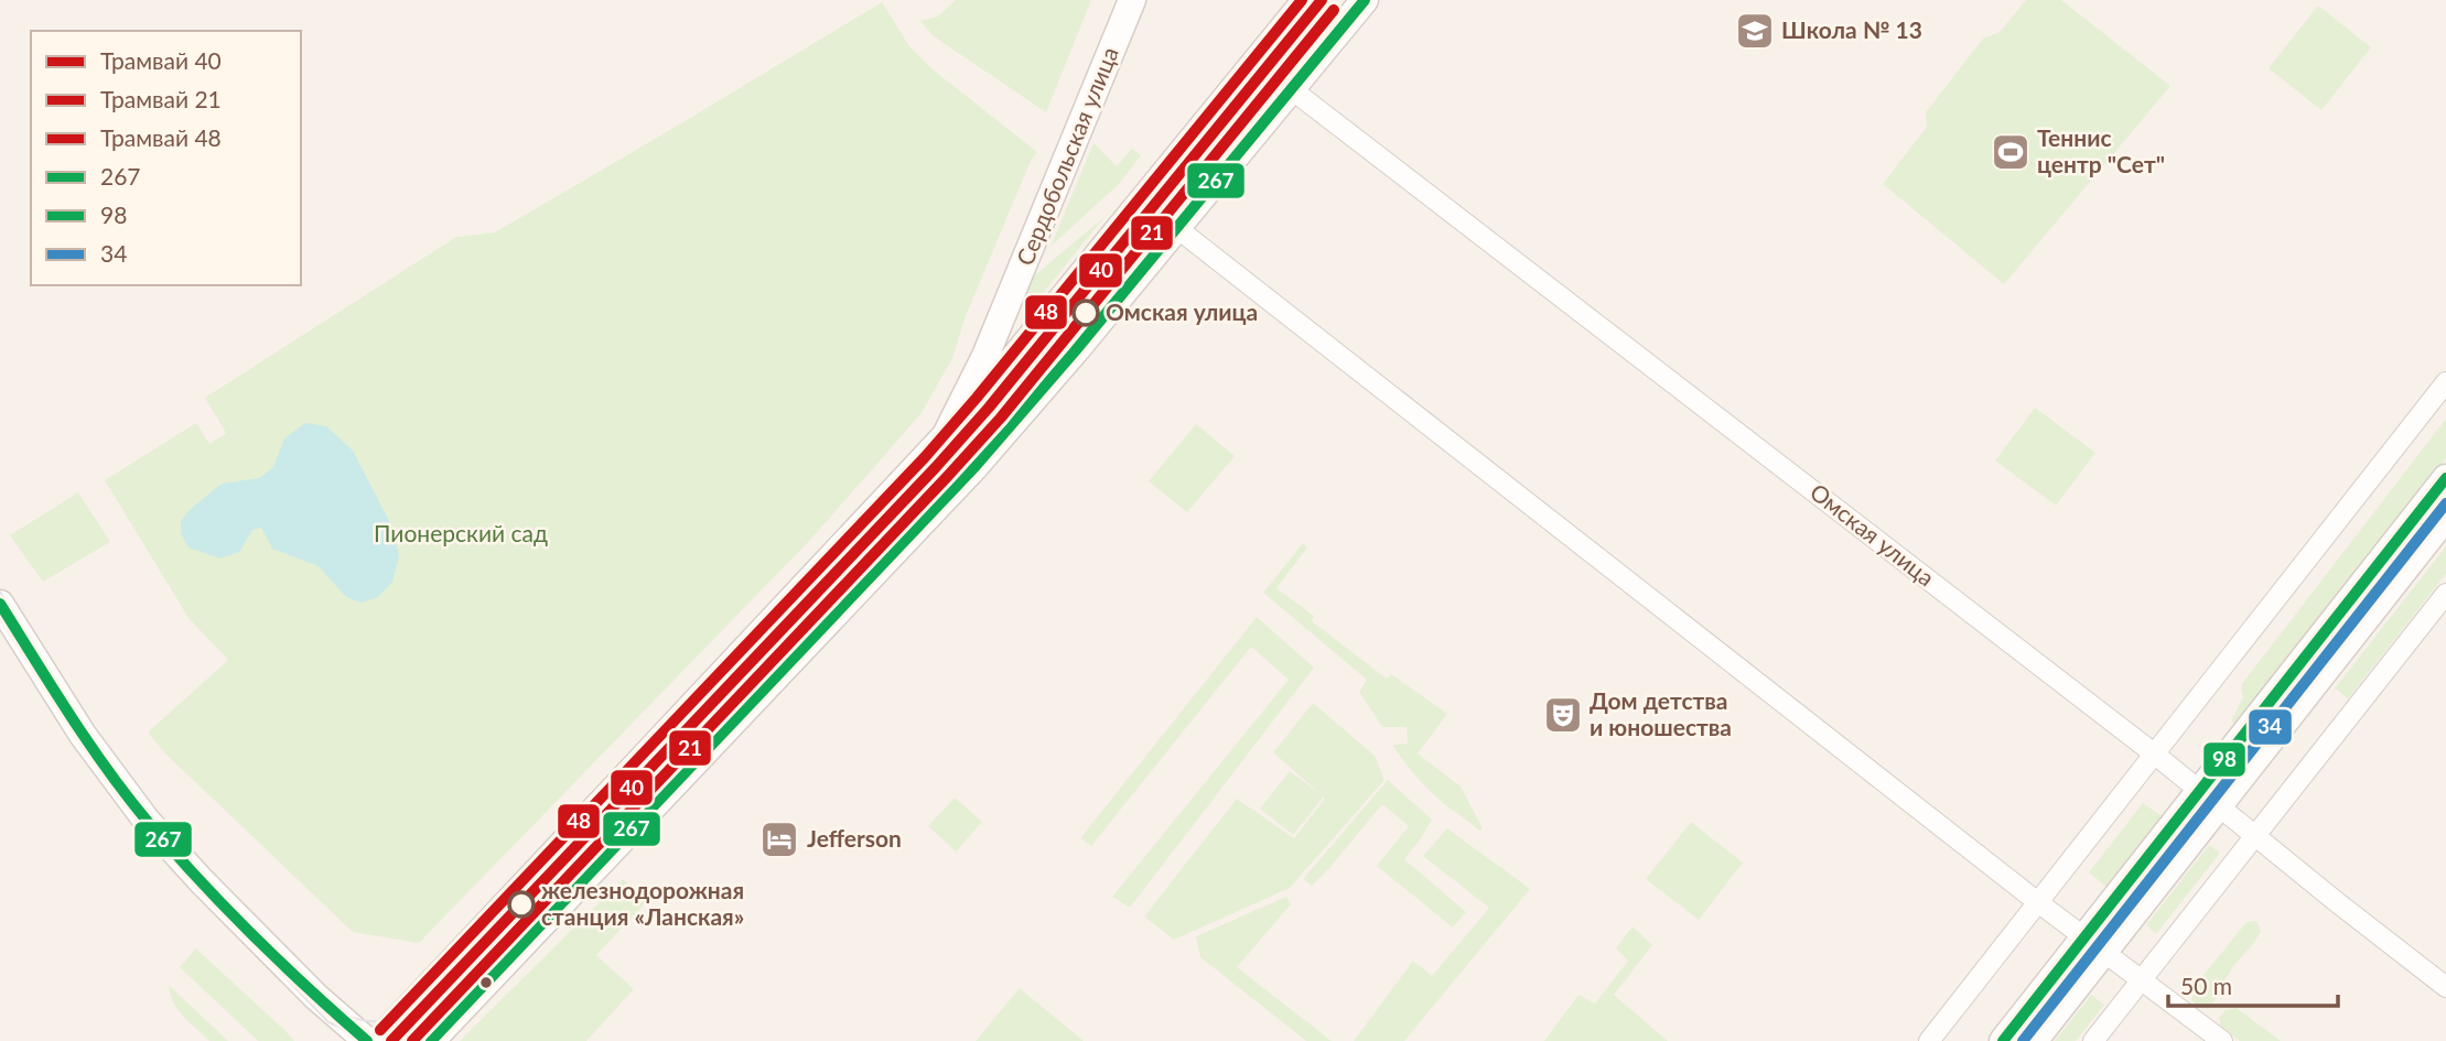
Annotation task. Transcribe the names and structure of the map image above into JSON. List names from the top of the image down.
{
  "streets": {
    "main road": ["Сердобольская улица"],
    "street": ["Омская улица"]
  },
  "parks": ["Пионерский сад"],
  "places": {
    "school or university": ["Школа № 13"],
    "sports": ["Теннис центр \"Сет\""],
    "other": ["Омская улица", "железнодорожная станция «Ланская»"],
    "theatre": ["Дом детства и юношества"],
    "hotel": ["Jefferson"]
  },
  "lines": [
    "tram line 40",
    "tram line 48",
    "transit line 267",
    "tram line 21",
    "transit line 98",
    "transit line 34"
  ],
  "legend": [
    "Трамвай 40",
    "Трамвай 21",
    "Трамвай 48",
    "267",
    "98",
    "34"
  ],
  "scale_bar": "50 m"
}
